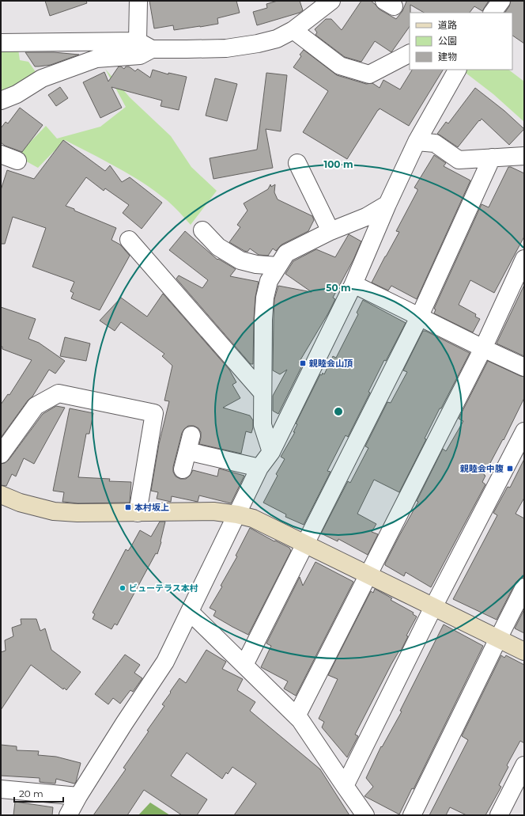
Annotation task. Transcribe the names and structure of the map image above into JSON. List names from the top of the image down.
{
  "places": {
    "transit": ["親睦会山頂", "親睦会中腹", "本村坂上"],
    "other": ["ビューテラス本村"]
  },
  "legend": ["道路", "公園", "建物"],
  "scale_bar": "20 m",
  "rings": ["100 m", "50 m"]
}
